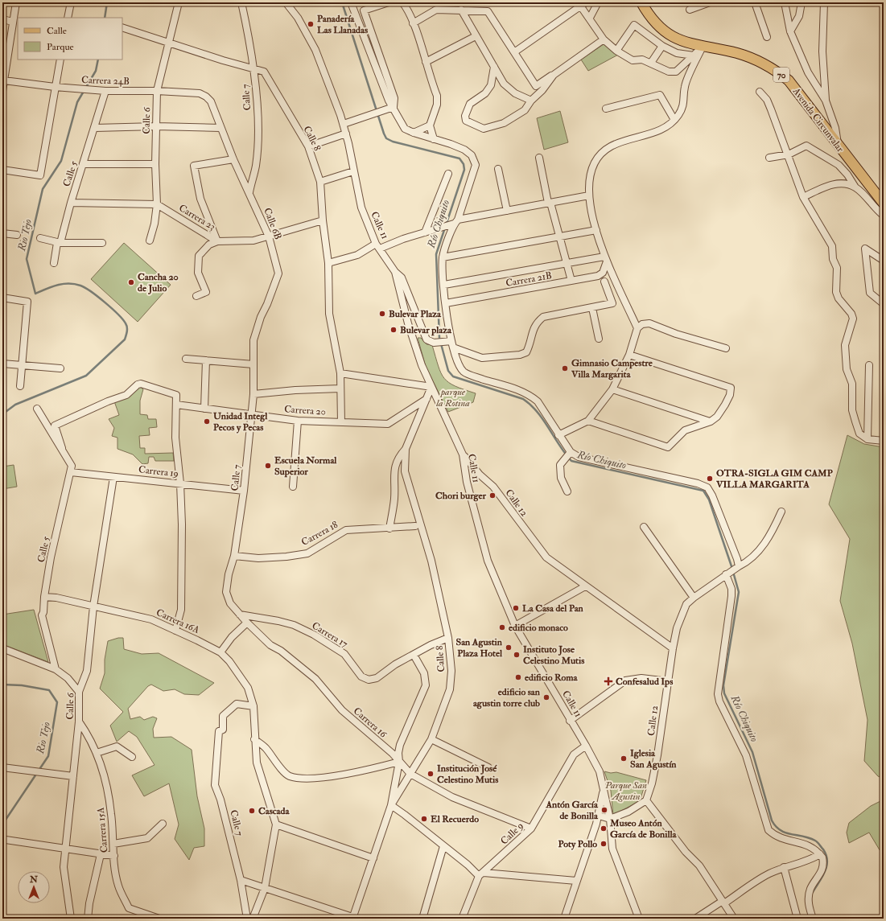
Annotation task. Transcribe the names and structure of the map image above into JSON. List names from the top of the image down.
{
  "streets": {
    "main road": ["70", "Avenida Circunvalar"],
    "street": [
      "Carrera 24B",
      "Calle 7",
      "Calle 6",
      "Calle 8",
      "Calle 5",
      "Carrera 23",
      "Calle 6B",
      "Calle 11",
      "Carrera 21B",
      "Carrera 20",
      "Carrera 19",
      "Calle 12",
      "Carrera 18",
      "Carrera 16A",
      "Carrera 17",
      "Carrera 16",
      "Carrera 15A",
      "Calle 9"
    ]
  },
  "crossings": [
    ["Carrera 24B", "Calle 6"],
    ["Carrera 24B", "Calle 5"],
    ["Carrera 24B", "Calle 6B"],
    ["Calle 7", "Calle 8"],
    ["Calle 7", "Calle 6B"],
    ["Calle 7", "Carrera 20"],
    ["Calle 7", "Carrera 19"],
    ["Calle 7", "Carrera 18"],
    ["Calle 7", "Carrera 16A"],
    ["Calle 7", "Carrera 16"],
    ["Calle 6", "Carrera 23"],
    ["Calle 6", "Carrera 19"],
    ["Calle 6", "Carrera 16A"],
    ["Calle 6", "Carrera 15A"],
    ["Calle 8", "Carrera 23"],
    ["Calle 8", "Calle 11"],
    ["Calle 8", "Carrera 20"],
    ["Calle 8", "Carrera 17"],
    ["Calle 8", "Carrera 16"],
    ["Calle 5", "Carrera 19"],
    ["Calle 5", "Carrera 16A"],
    ["Carrera 23", "Calle 6B"],
    ["Calle 11", "Calle 12"],
    ["Calle 11", "Calle 9"],
    ["Carrera 17", "Carrera 16"],
    ["Carrera 16", "Calle 9"]
  ],
  "water": ["Río Chiquito", "Rio Tejo"],
  "parks": ["parque la Rotina", "Parque San Agustin"],
  "places": {
    "other": [
      "Panadería Las Llanadas",
      "Cancha 20 de Julio",
      "Bulevar Plaza",
      "Bulevar plaza",
      "Gimnasio Campestre Villa Margarita",
      "Unidad Integl Pecos y Pecas",
      "Escuela Normal Superior",
      "OTRA-SIGLA GIM CAMP VILLA MARGARITA",
      "Chori burger",
      "La Casa del Pan",
      "edificio monaco",
      "San Agustin Plaza Hotel",
      "Instituto Jose Celestino Mutis",
      "edificio Roma",
      "edificio san agustin torre club",
      "Iglesia San Agustín",
      "Institución José Celestino Mutis",
      "Antón García de Bonilla",
      "Cascada",
      "El Recuerdo",
      "Museo Antón García de Bonilla",
      "Poty Pollo"
    ],
    "health": ["Confesalud Ips"]
  },
  "legend": ["Calle", "Parque"],
  "north": "top"
}
